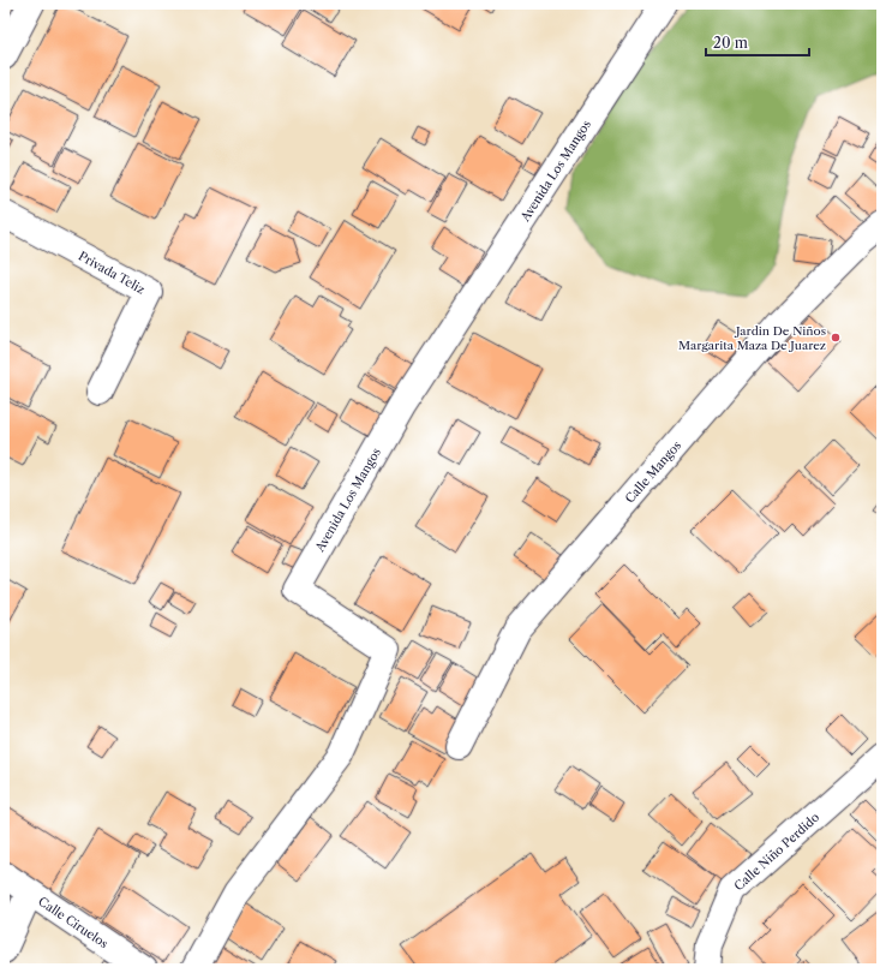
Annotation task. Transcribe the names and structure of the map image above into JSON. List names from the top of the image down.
{
  "streets": {
    "street": [
      "Avenida Los Mangos",
      "Privada Teliz",
      "Calle Mangos",
      "Calle Niño Perdido",
      "Calle Ciruelos"
    ]
  },
  "places": ["Jardin De Niños Margarita Maza De Juarez"],
  "scale_bar": "20 m"
}
